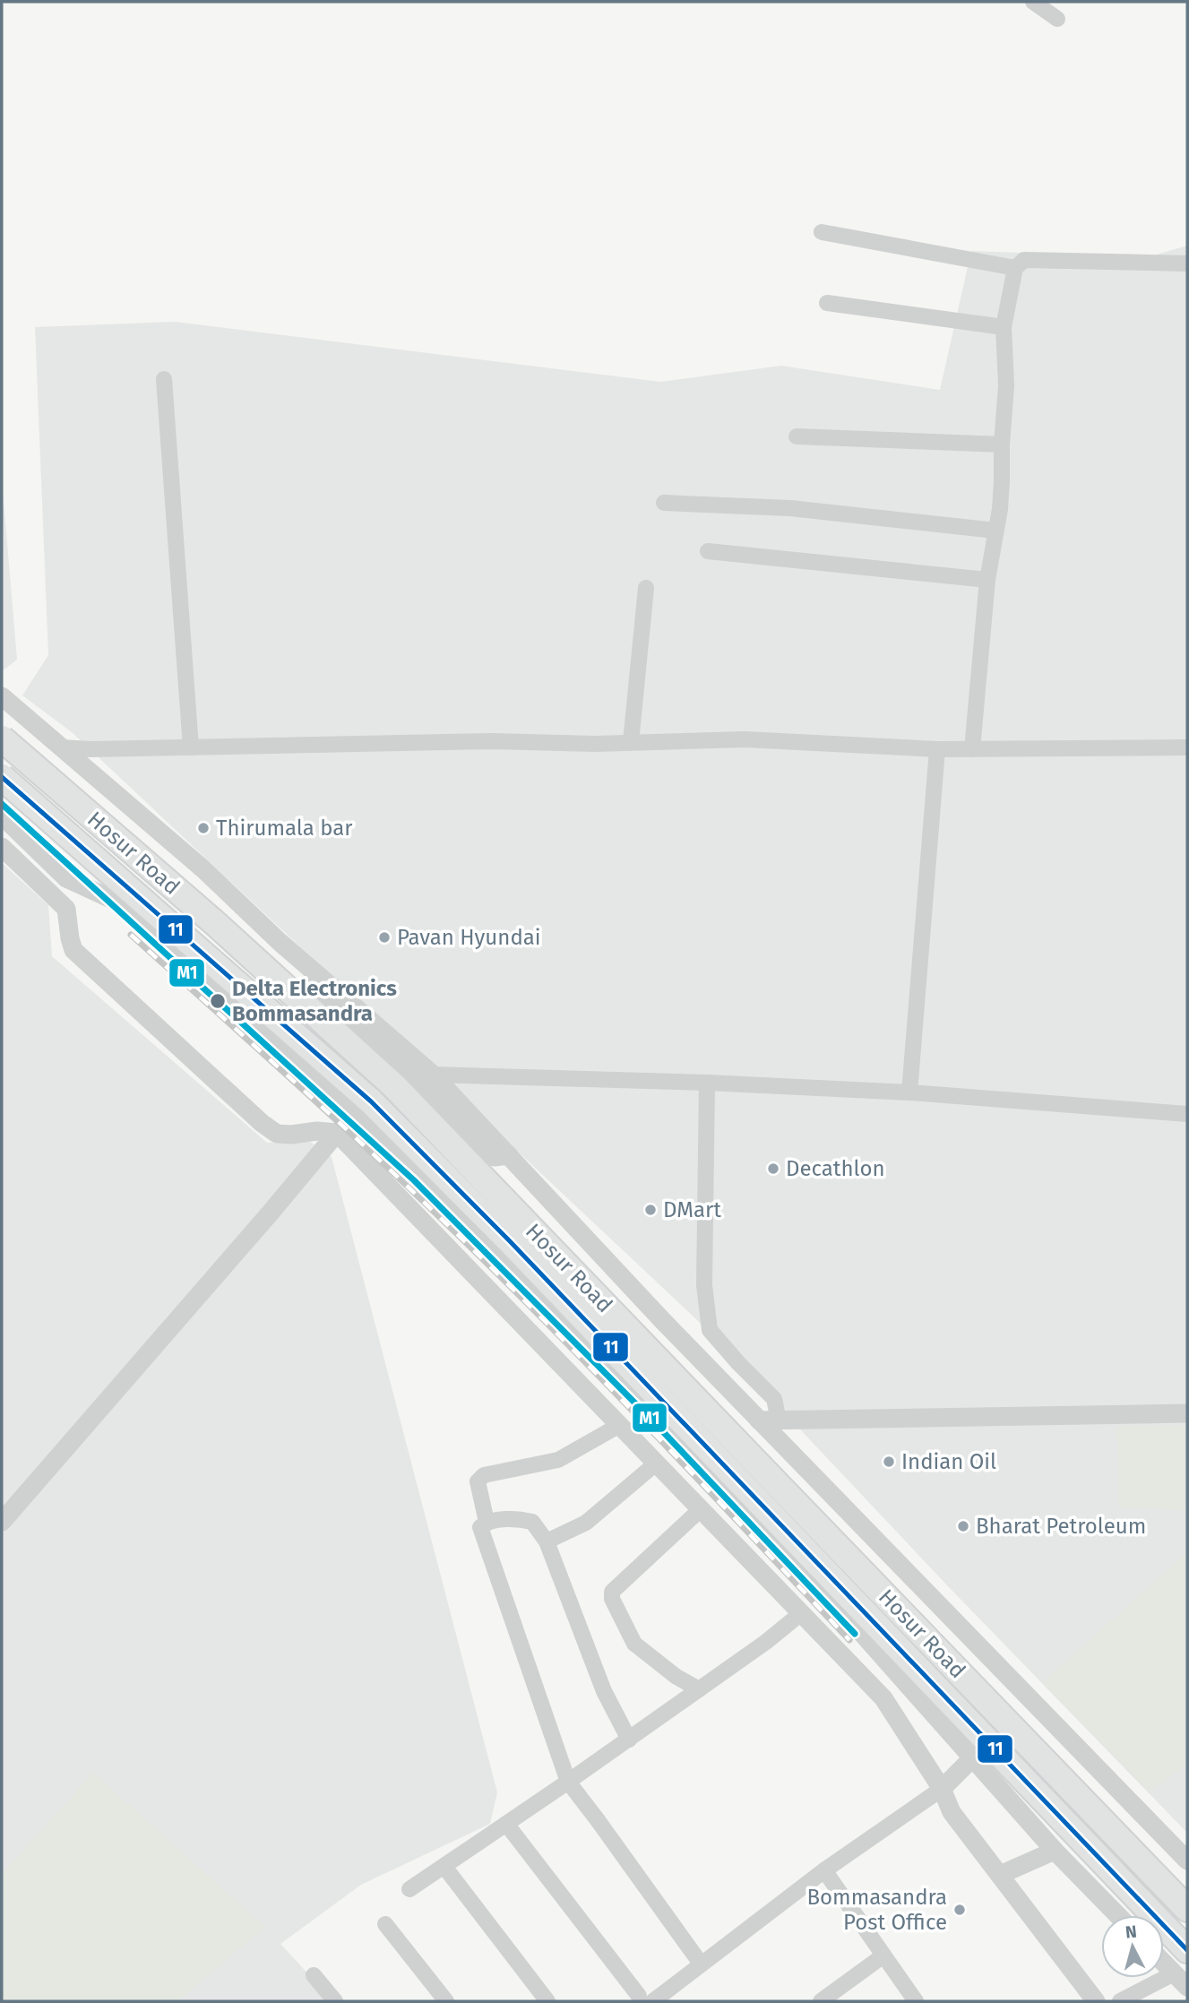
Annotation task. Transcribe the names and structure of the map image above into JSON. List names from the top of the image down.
{
  "streets": {
    "highway": ["Hosur Road"]
  },
  "places": [
    "Thirumala bar",
    "Pavan Hyundai",
    "Delta Electronics Bommasandra",
    "Decathlon",
    "DMart",
    "Indian Oil",
    "Bharat Petroleum",
    "Bommasandra Post Office"
  ],
  "lines": ["transit line 11", "transit line M1"],
  "north": "top"
}
